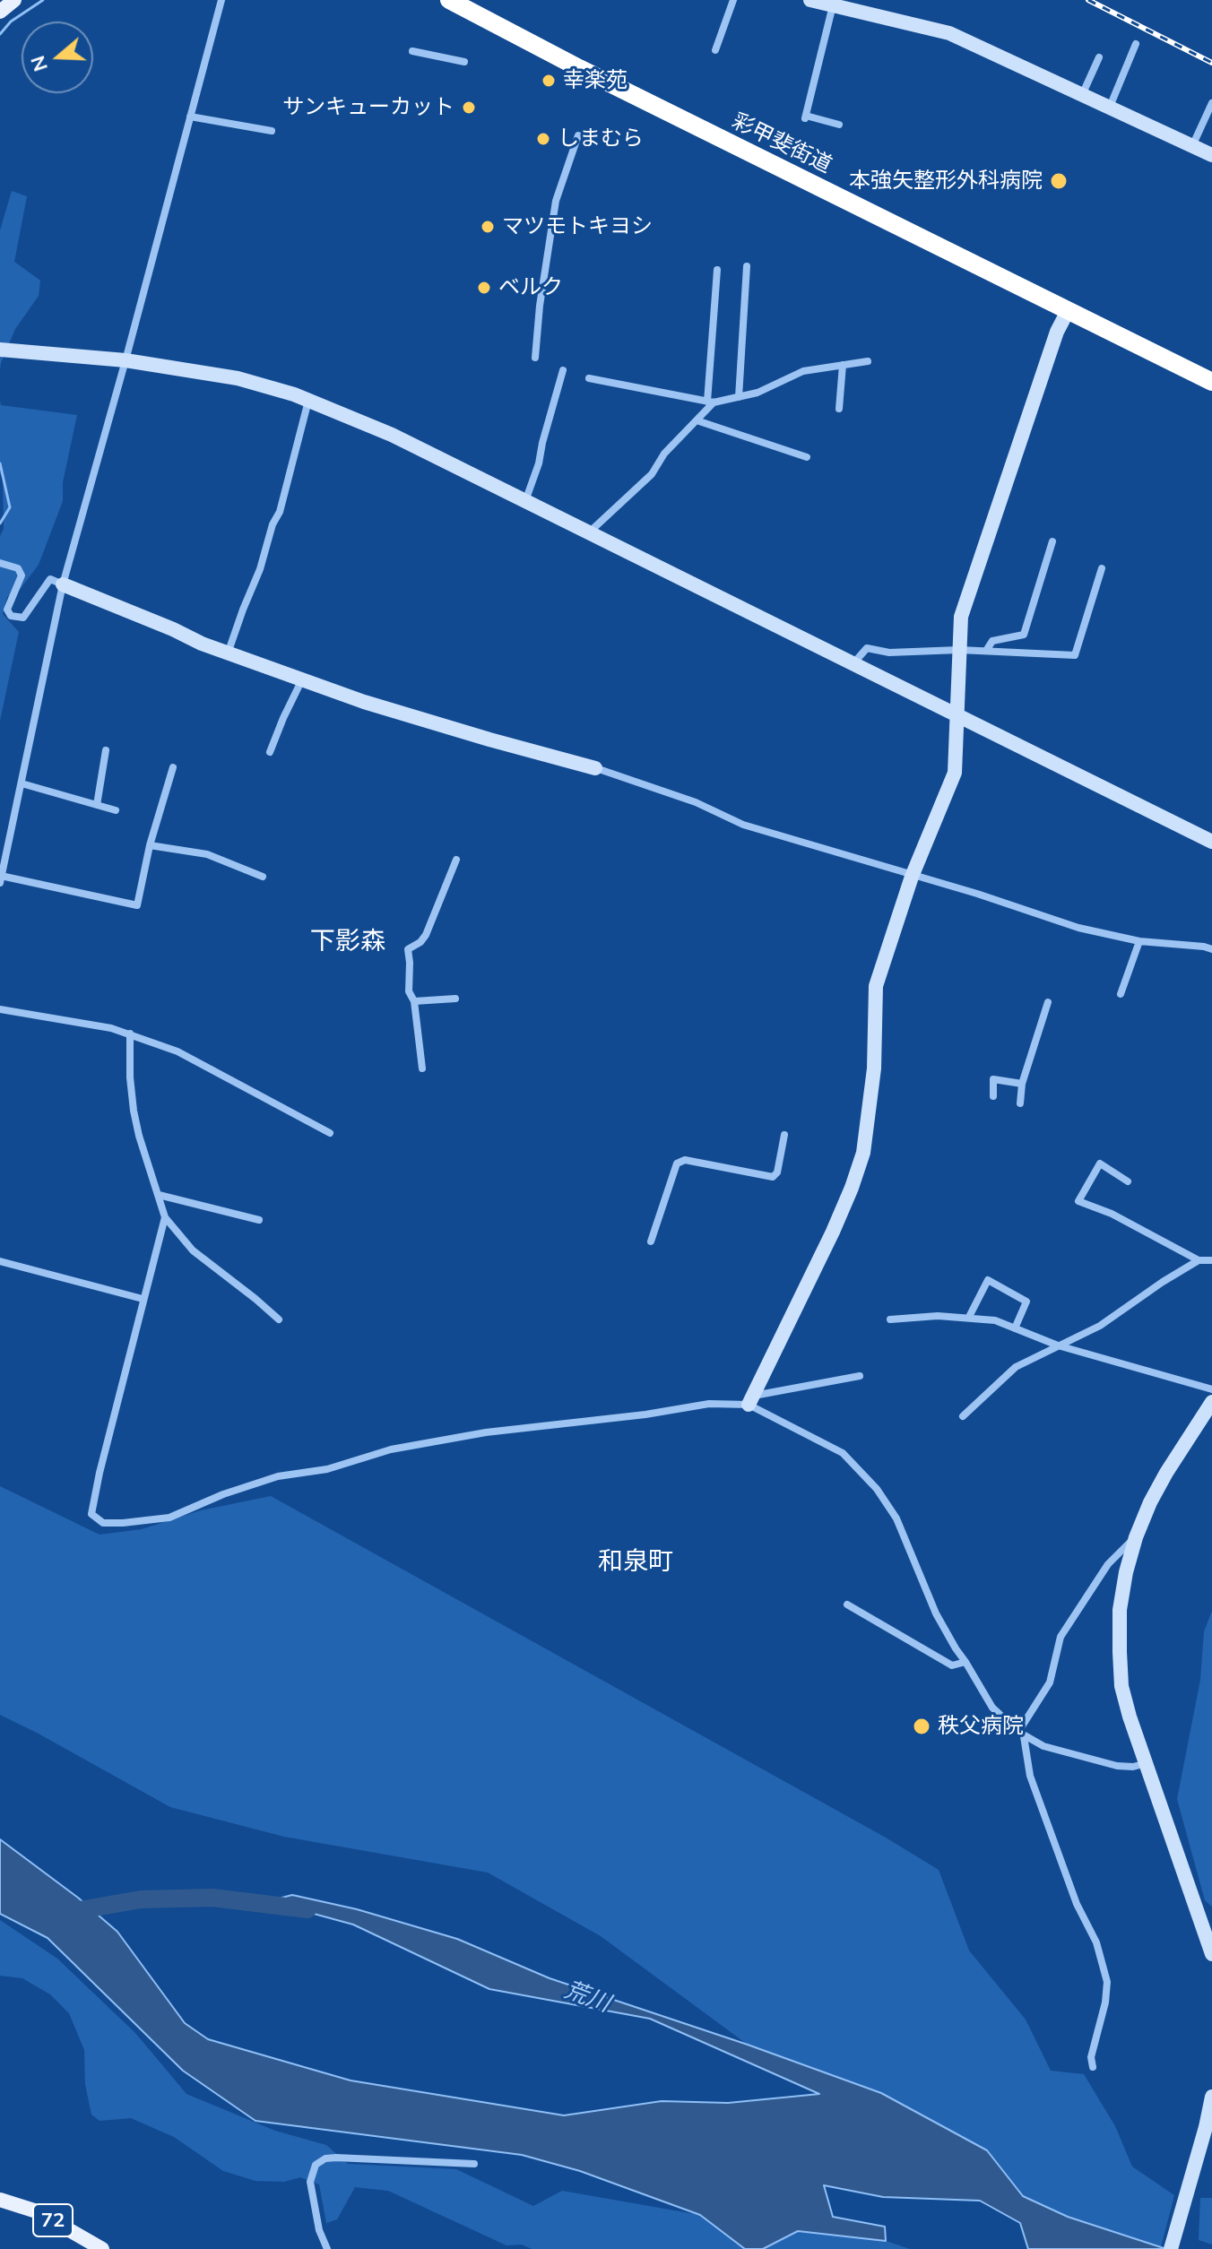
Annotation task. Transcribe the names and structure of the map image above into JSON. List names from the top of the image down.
{
  "streets": {
    "highway": ["彩甲斐街道"],
    "main road": ["72"]
  },
  "districts": ["下影森", "和泉町"],
  "water": ["荒川"],
  "places": [
    "幸楽苑",
    "サンキューカット",
    "しまむら",
    "本強矢整形外科病院",
    "マツモトキヨシ",
    "ベルク",
    "秩父病院"
  ],
  "north": "left"
}
